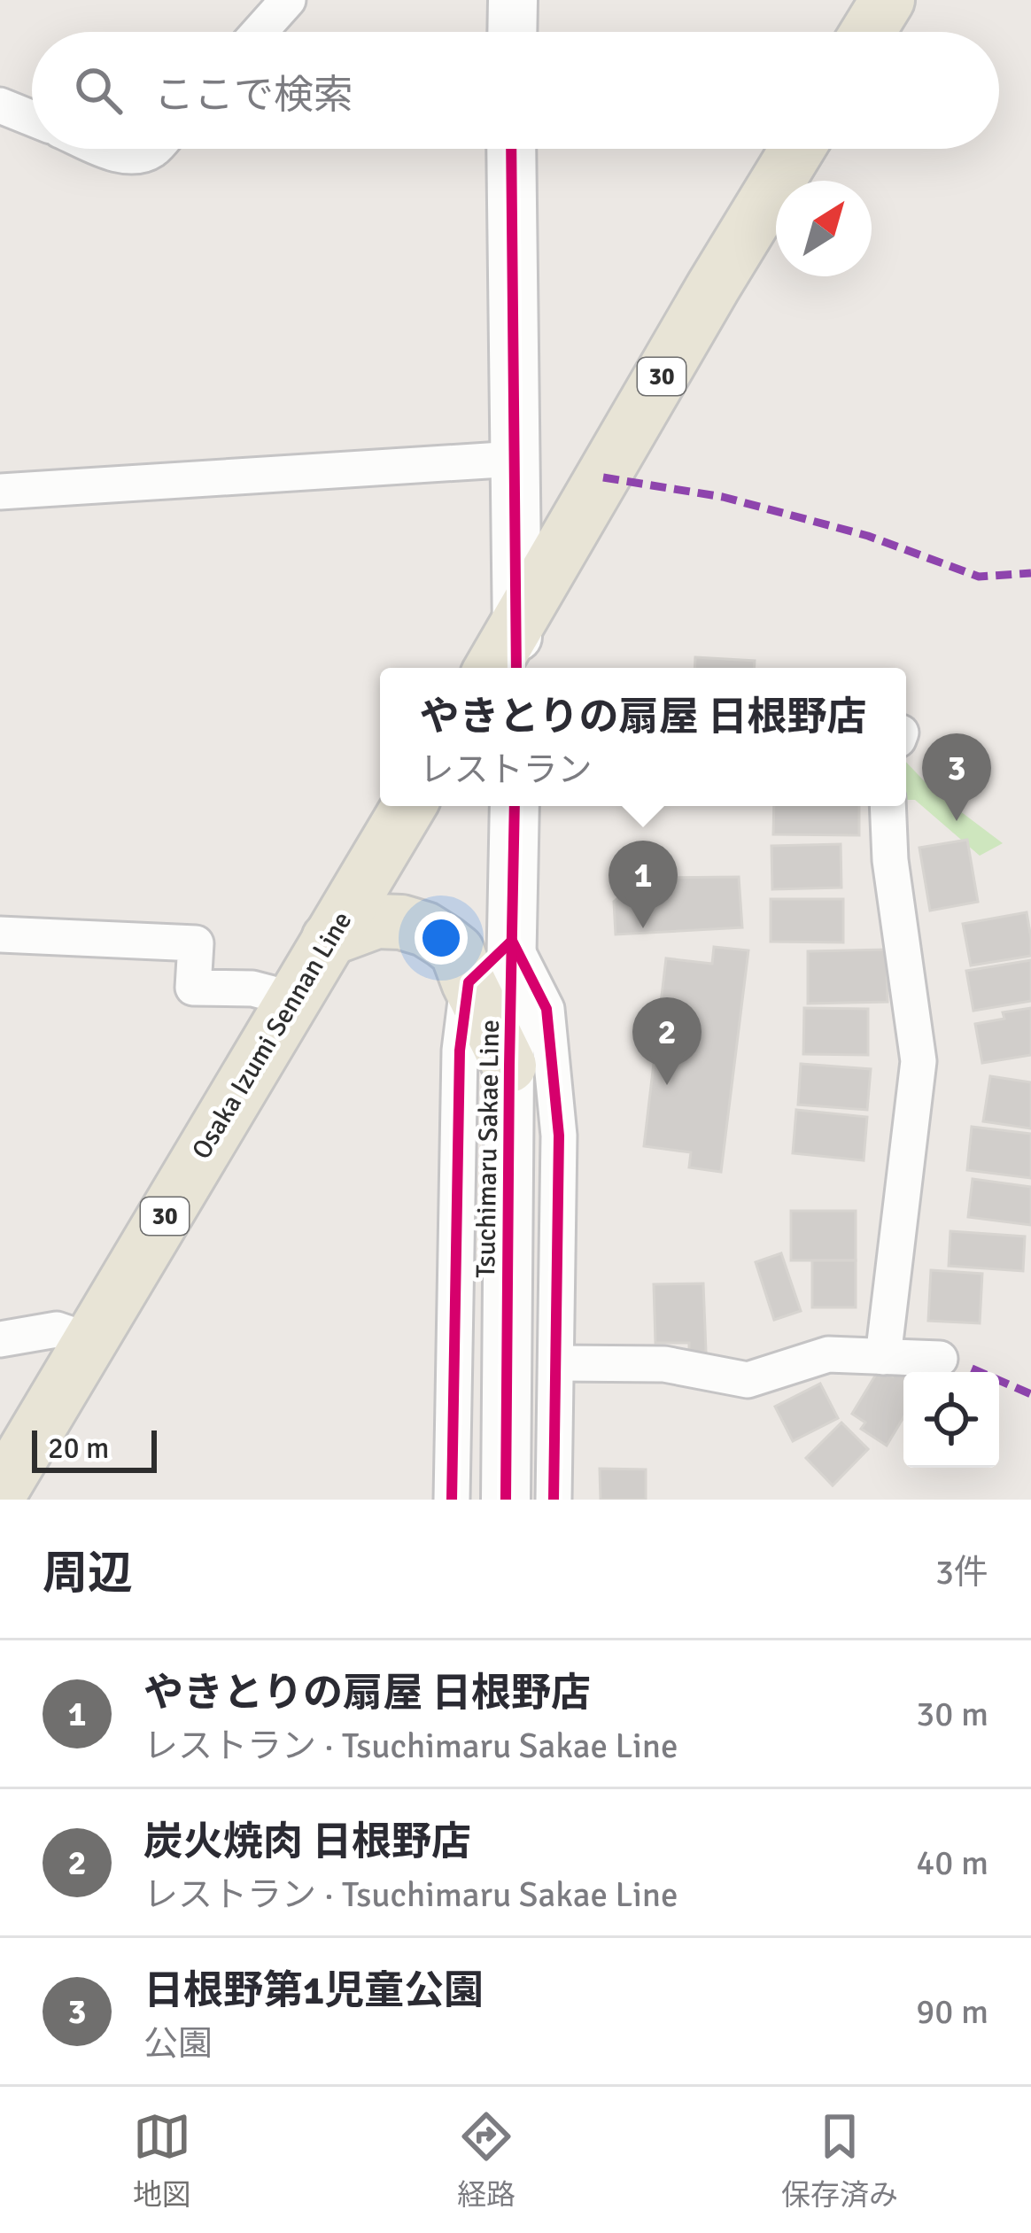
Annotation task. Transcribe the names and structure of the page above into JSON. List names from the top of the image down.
{
  "streets": {
    "main road": ["30", "Osaka Izumi Sennan Line", "Tsuchimaru Sakae Line"]
  },
  "scale_bar": "20 m",
  "north": "top right",
  "page": {
    "search": "ここで検索",
    "popup": ["やきとりの扇屋 日根野店", "レストラン"],
    "pins": ["3", "1", "2"],
    "scale": "20 m",
    "heading": ["周辺", "3件"],
    "list": [
      {
        "mark": "1",
        "name": "やきとりの扇屋 日根野店",
        "note": "レストラン · Tsuchimaru Sakae Line",
        "value": "30 m"
      },
      {
        "mark": "2",
        "name": "炭火焼肉 日根野店",
        "note": "レストラン · Tsuchimaru Sakae Line",
        "value": "40 m"
      },
      {
        "mark": "3",
        "name": "日根野第1児童公園",
        "note": "公園",
        "value": "90 m"
      }
    ],
    "nav": ["地図", "経路", "保存済み"]
  }
}
